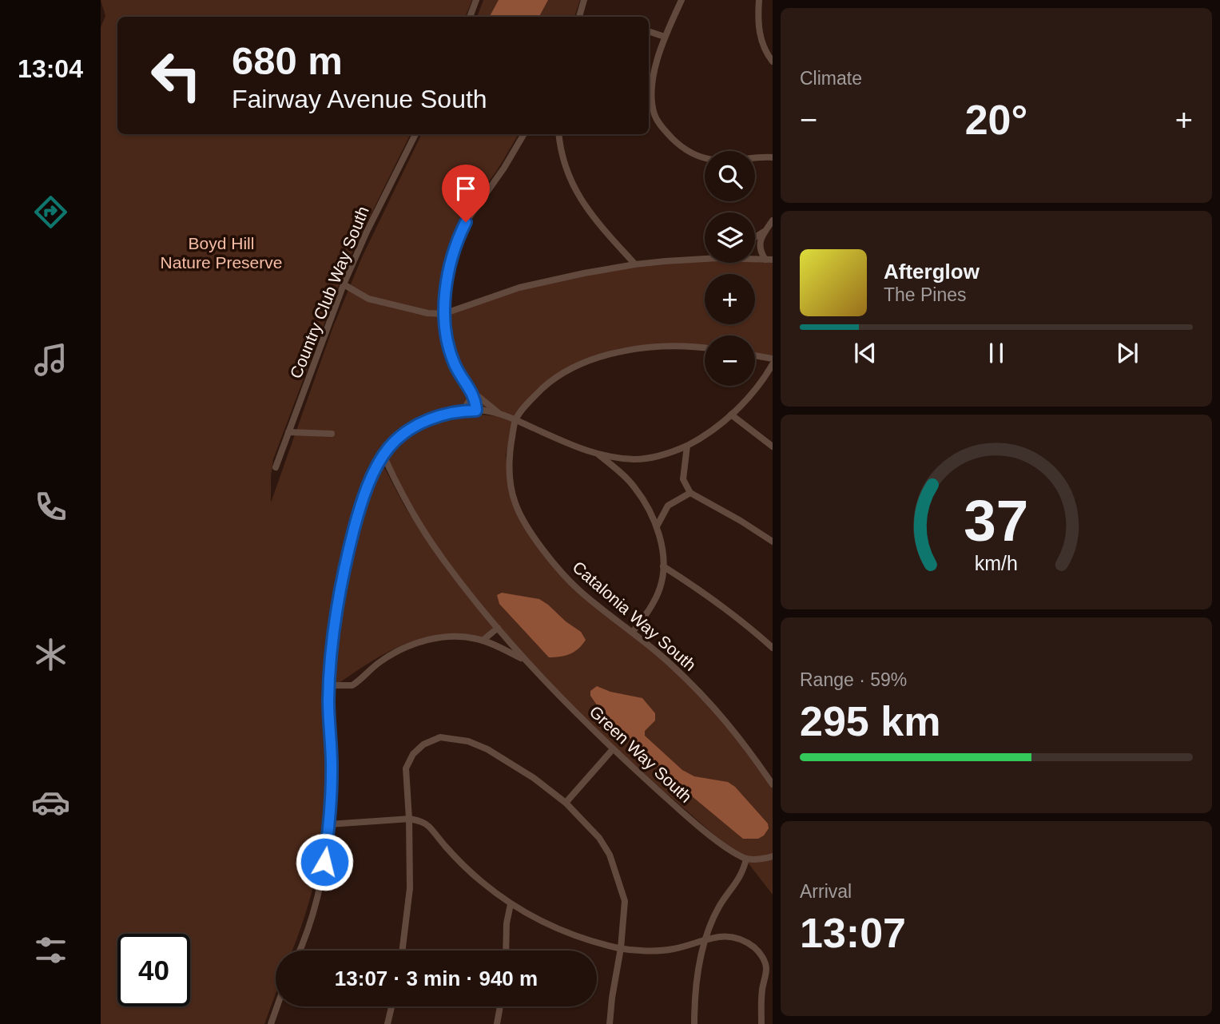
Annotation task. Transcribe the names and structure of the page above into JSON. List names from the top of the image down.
{
  "streets": {
    "street": ["Country Club Way South", "Catalonia Way South", "Green Way South"]
  },
  "parks": ["Boyd Hill Nature Preserve"],
  "page": {
    "tabs": "13:04",
    "tile": [
      "Climate",
      ["Range · 59%", "295 km"],
      ["Arrival", "13:07"]
    ],
    "turn": ["680 m", "Fairway Avenue South"],
    "heat": ["−", "20°", "+"],
    "map_buttons": ["+", "−"],
    "song": ["Afterglow", "The Pines"],
    "limit": "40",
    "trip": "13:07 · 3 min · 940 m",
    "gauge": ["37", "km/h"]
  }
}
